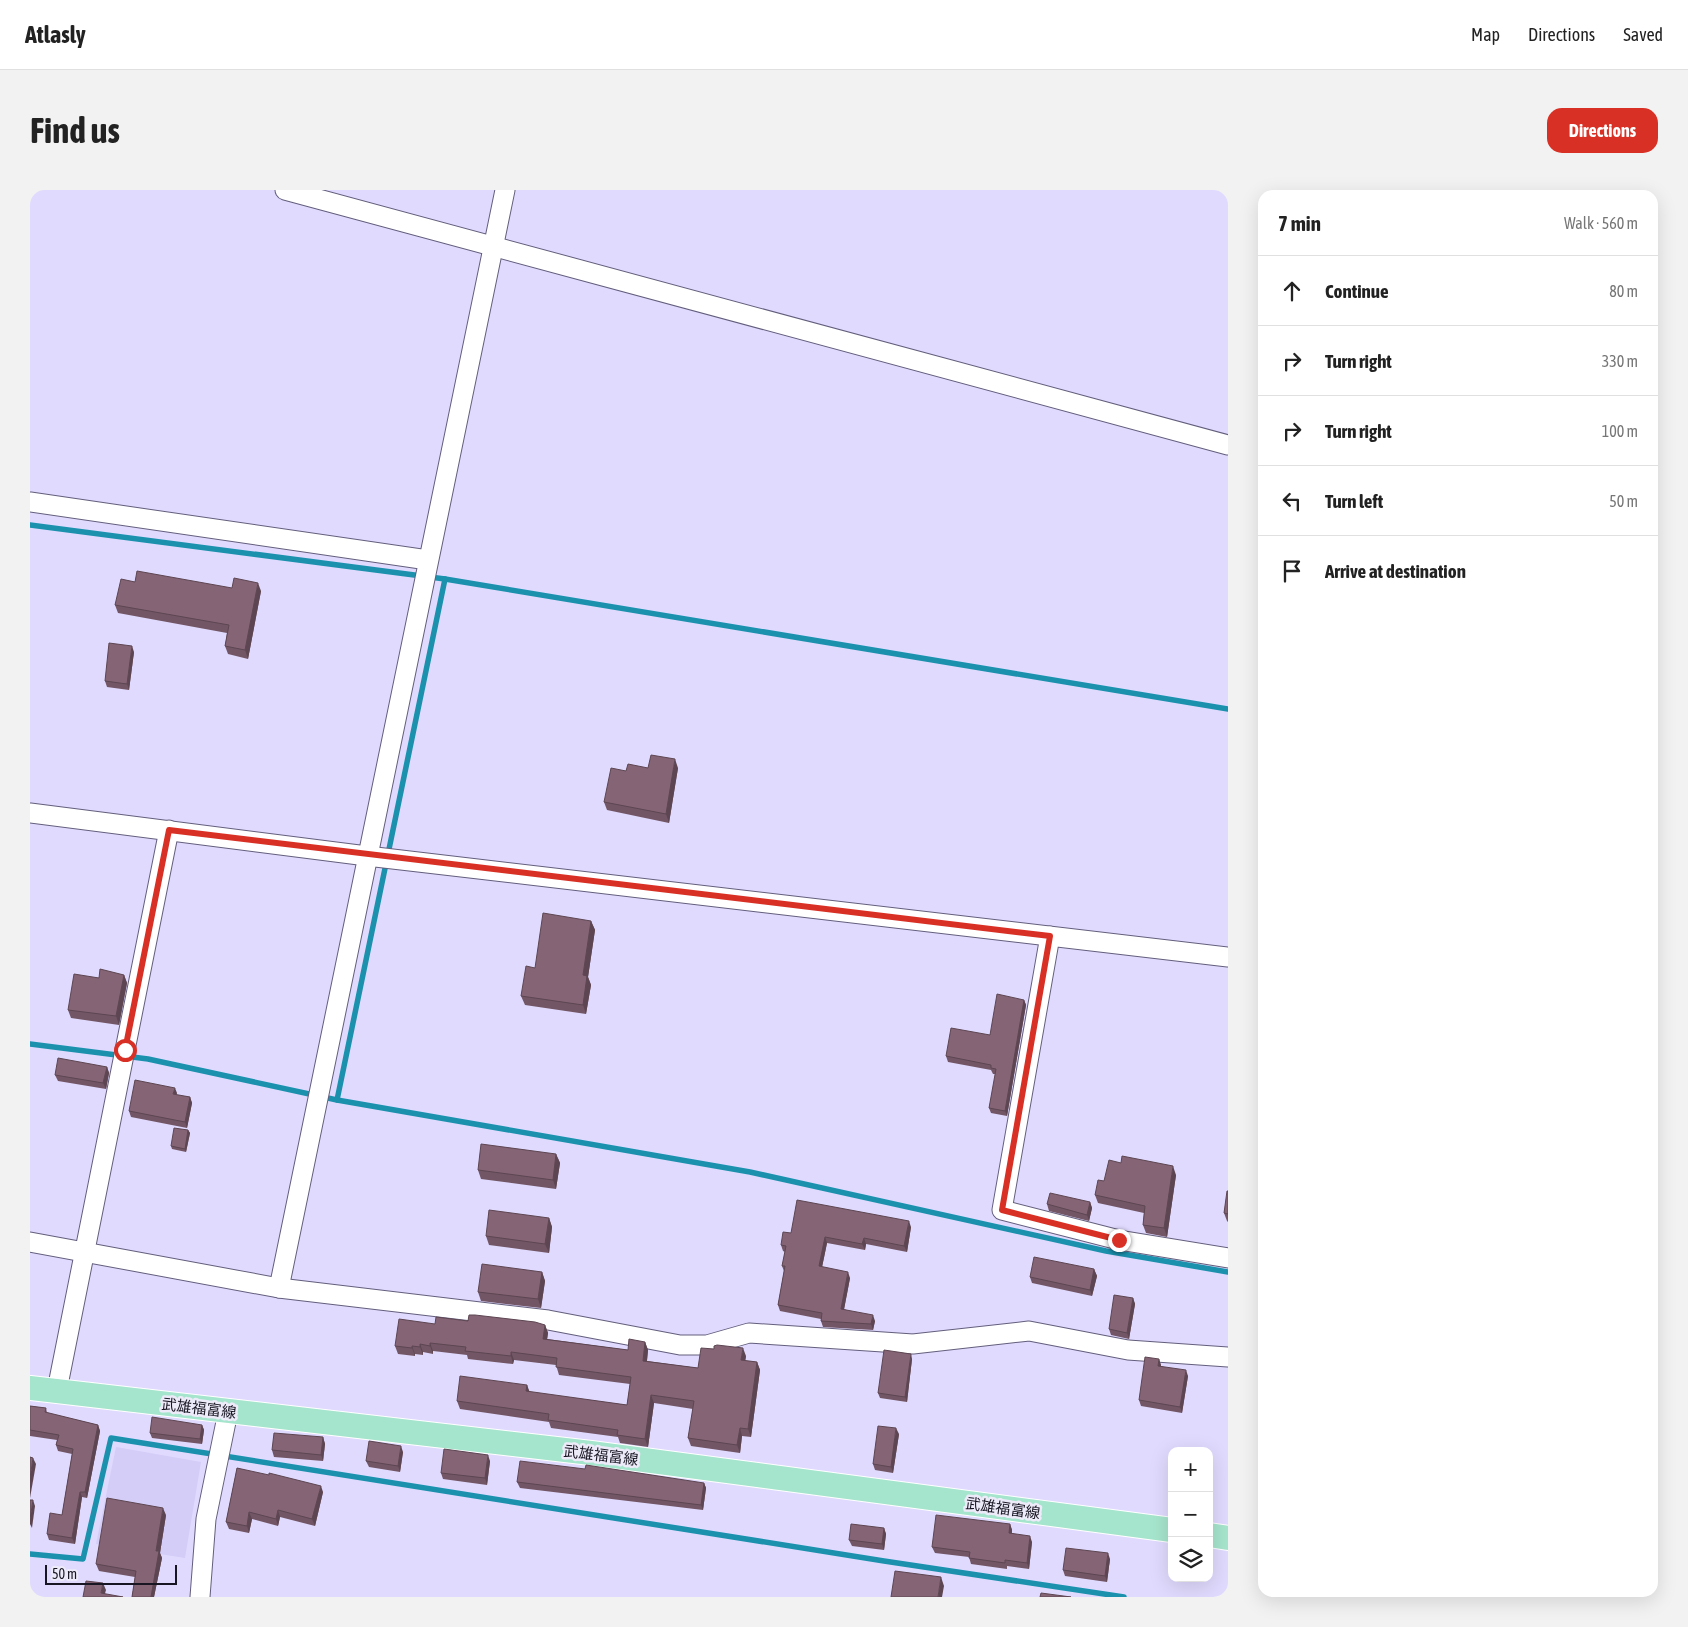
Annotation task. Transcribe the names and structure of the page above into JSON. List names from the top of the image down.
{
  "streets": {
    "main road": ["武雄福富線"]
  },
  "scale_bar": "50 m",
  "page": {
    "header": "Atlasly",
    "nav": ["Map", "Directions", "Saved"],
    "buttons": "Directions",
    "title": "Find us",
    "heading": ["7 min", "Walk · 560 m"],
    "list": [
      ["Continue", "80 m"],
      ["Turn right", "330 m"],
      ["Turn right", "100 m"],
      ["Turn left", "50 m"],
      "Arrive at destination"
    ],
    "map_buttons": ["+", "−"],
    "scale": "50 m"
  }
}
